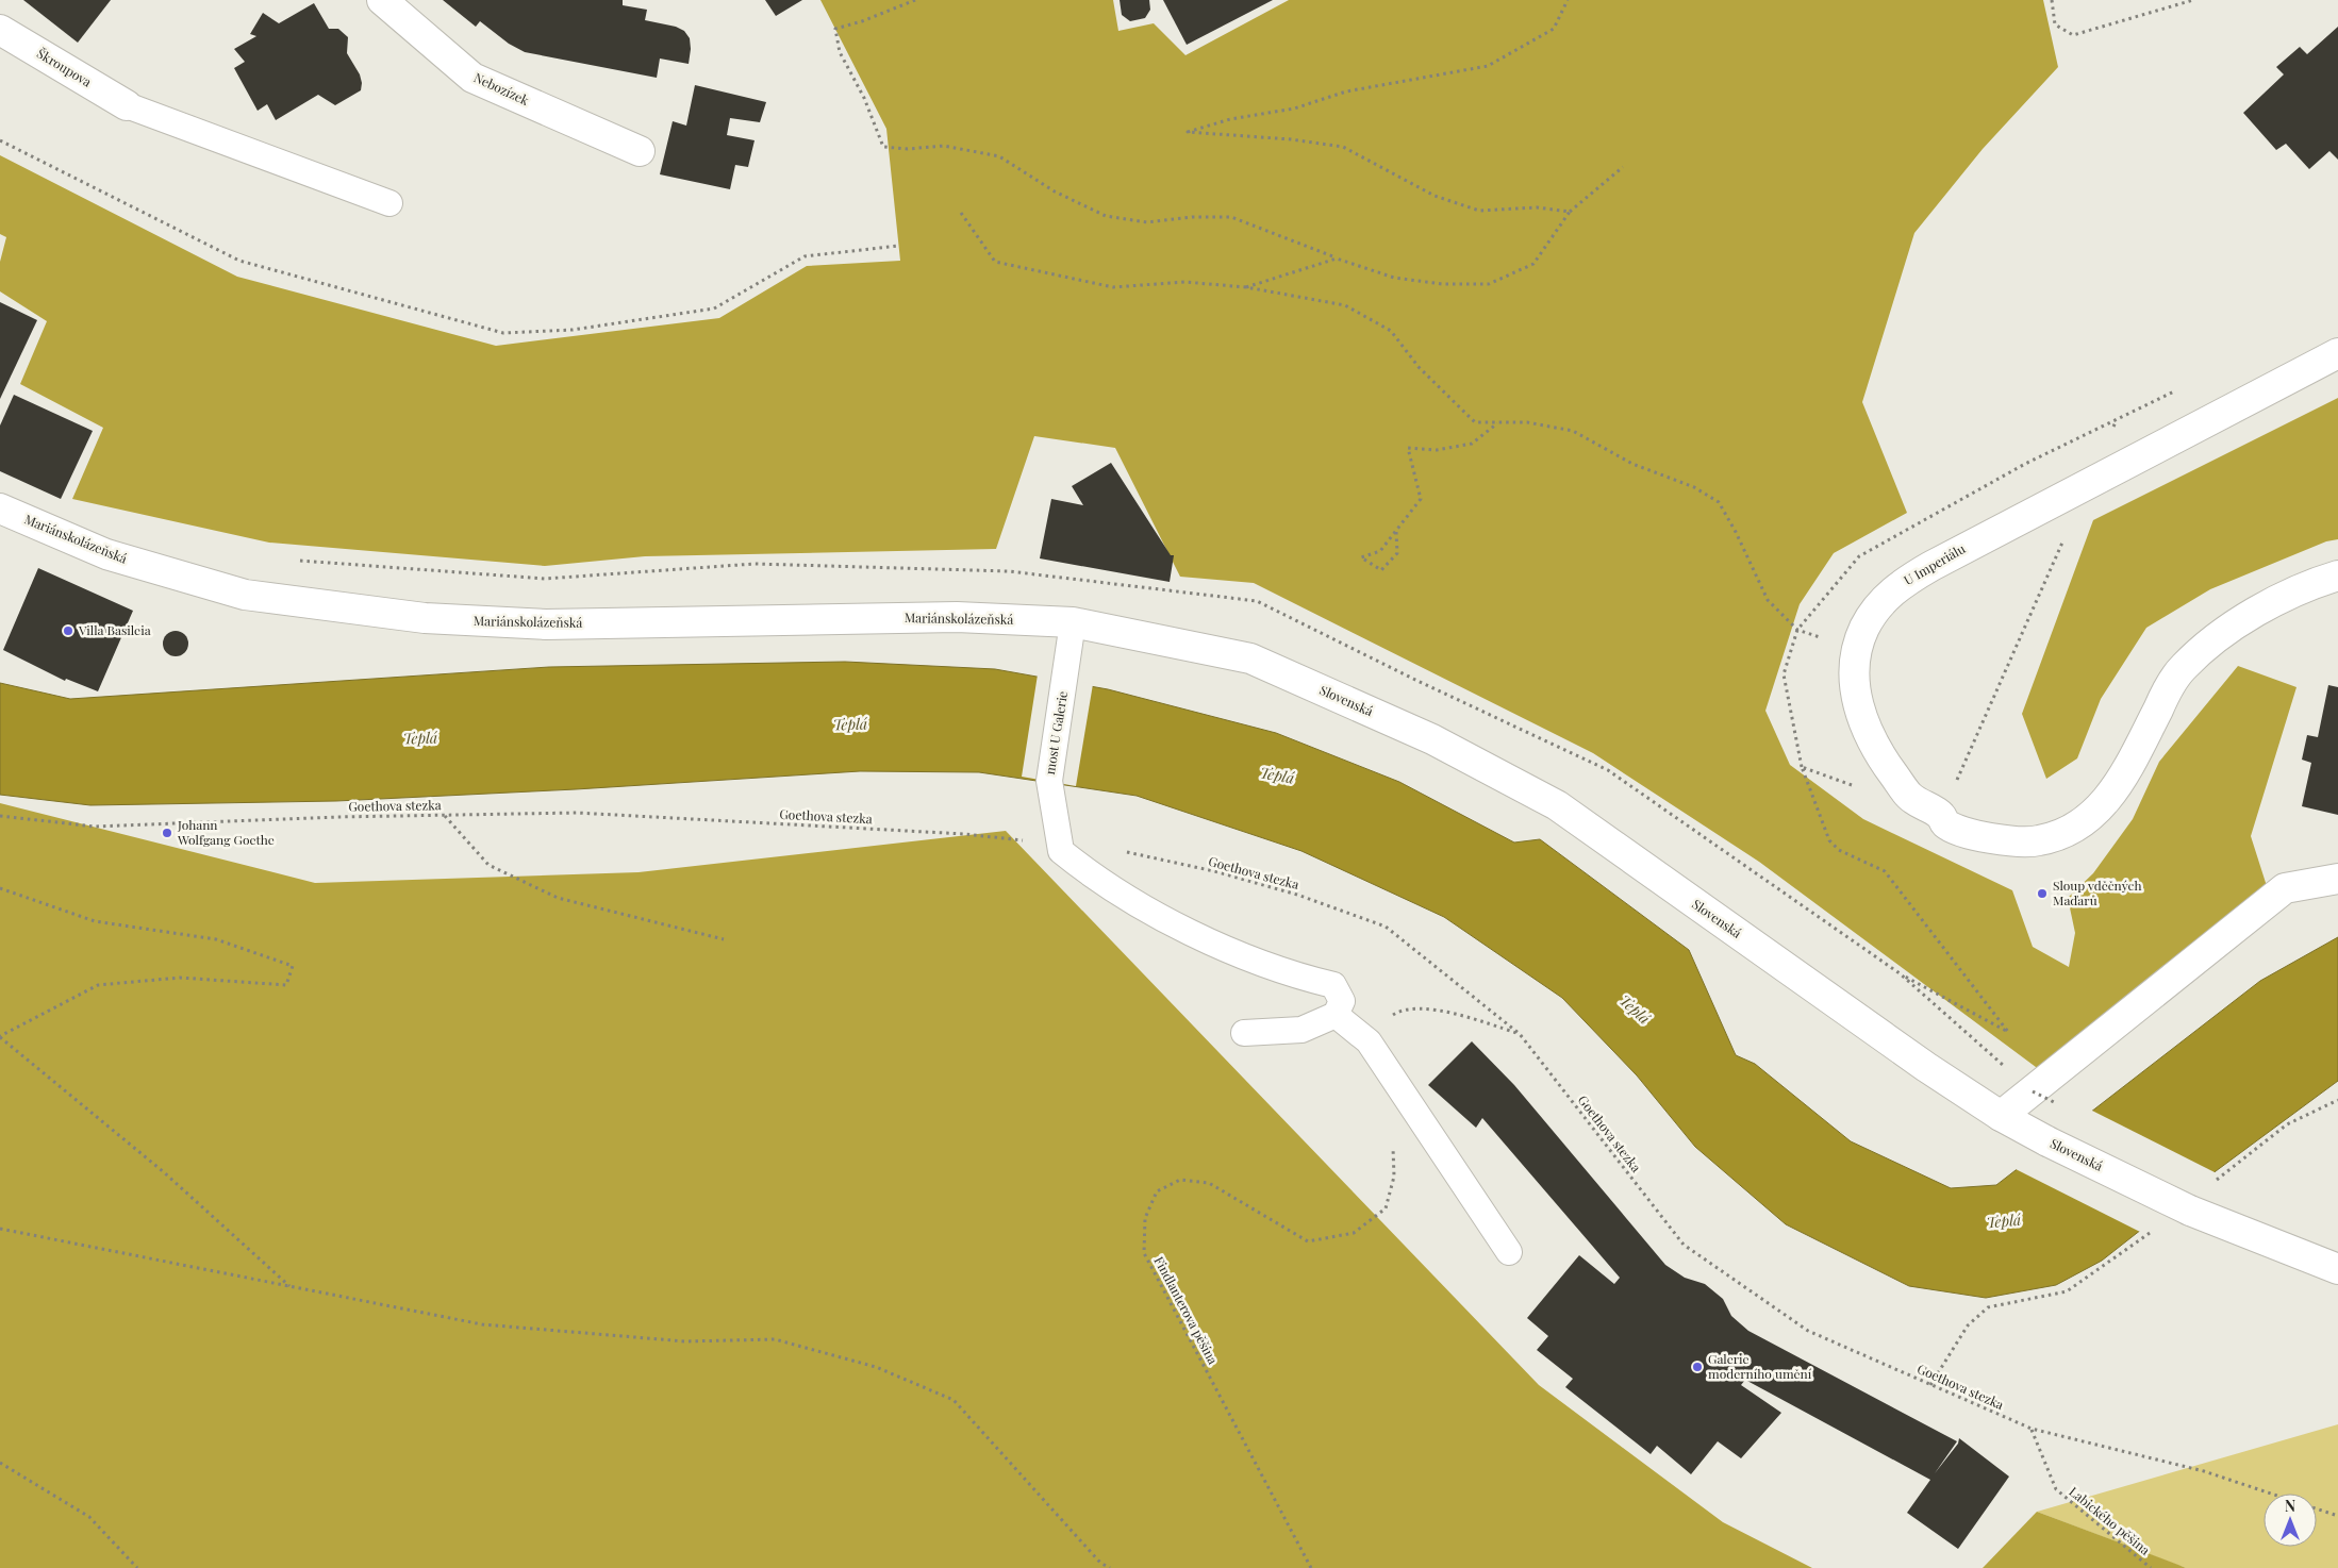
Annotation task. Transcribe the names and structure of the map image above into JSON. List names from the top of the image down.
{
  "streets": {
    "street": [
      "Škroupova",
      "Nebozízek",
      "Mariánskolázeňská",
      "U Imperiálu",
      "Slovenská"
    ],
    "lane": ["most U Galerie"],
    "path": ["Goethova stezka", "Findlanterova pěšina", "Labického pěšina"]
  },
  "crossings": [
    ["Mariánskolázeňská", "Slovenská"],
    ["Mariánskolázeňská", "most U Galerie"],
    ["Slovenská", "most U Galerie"],
    ["most U Galerie", "Goethova stezka"],
    ["Goethova stezka", "Labického pěšina"]
  ],
  "water": ["Teplá"],
  "places": [
    "Villa Basileia",
    "Johann Wolfgang Goethe",
    "Sloup vděčných Maďarů",
    "Galerie moderního umění"
  ],
  "north": "top"
}
